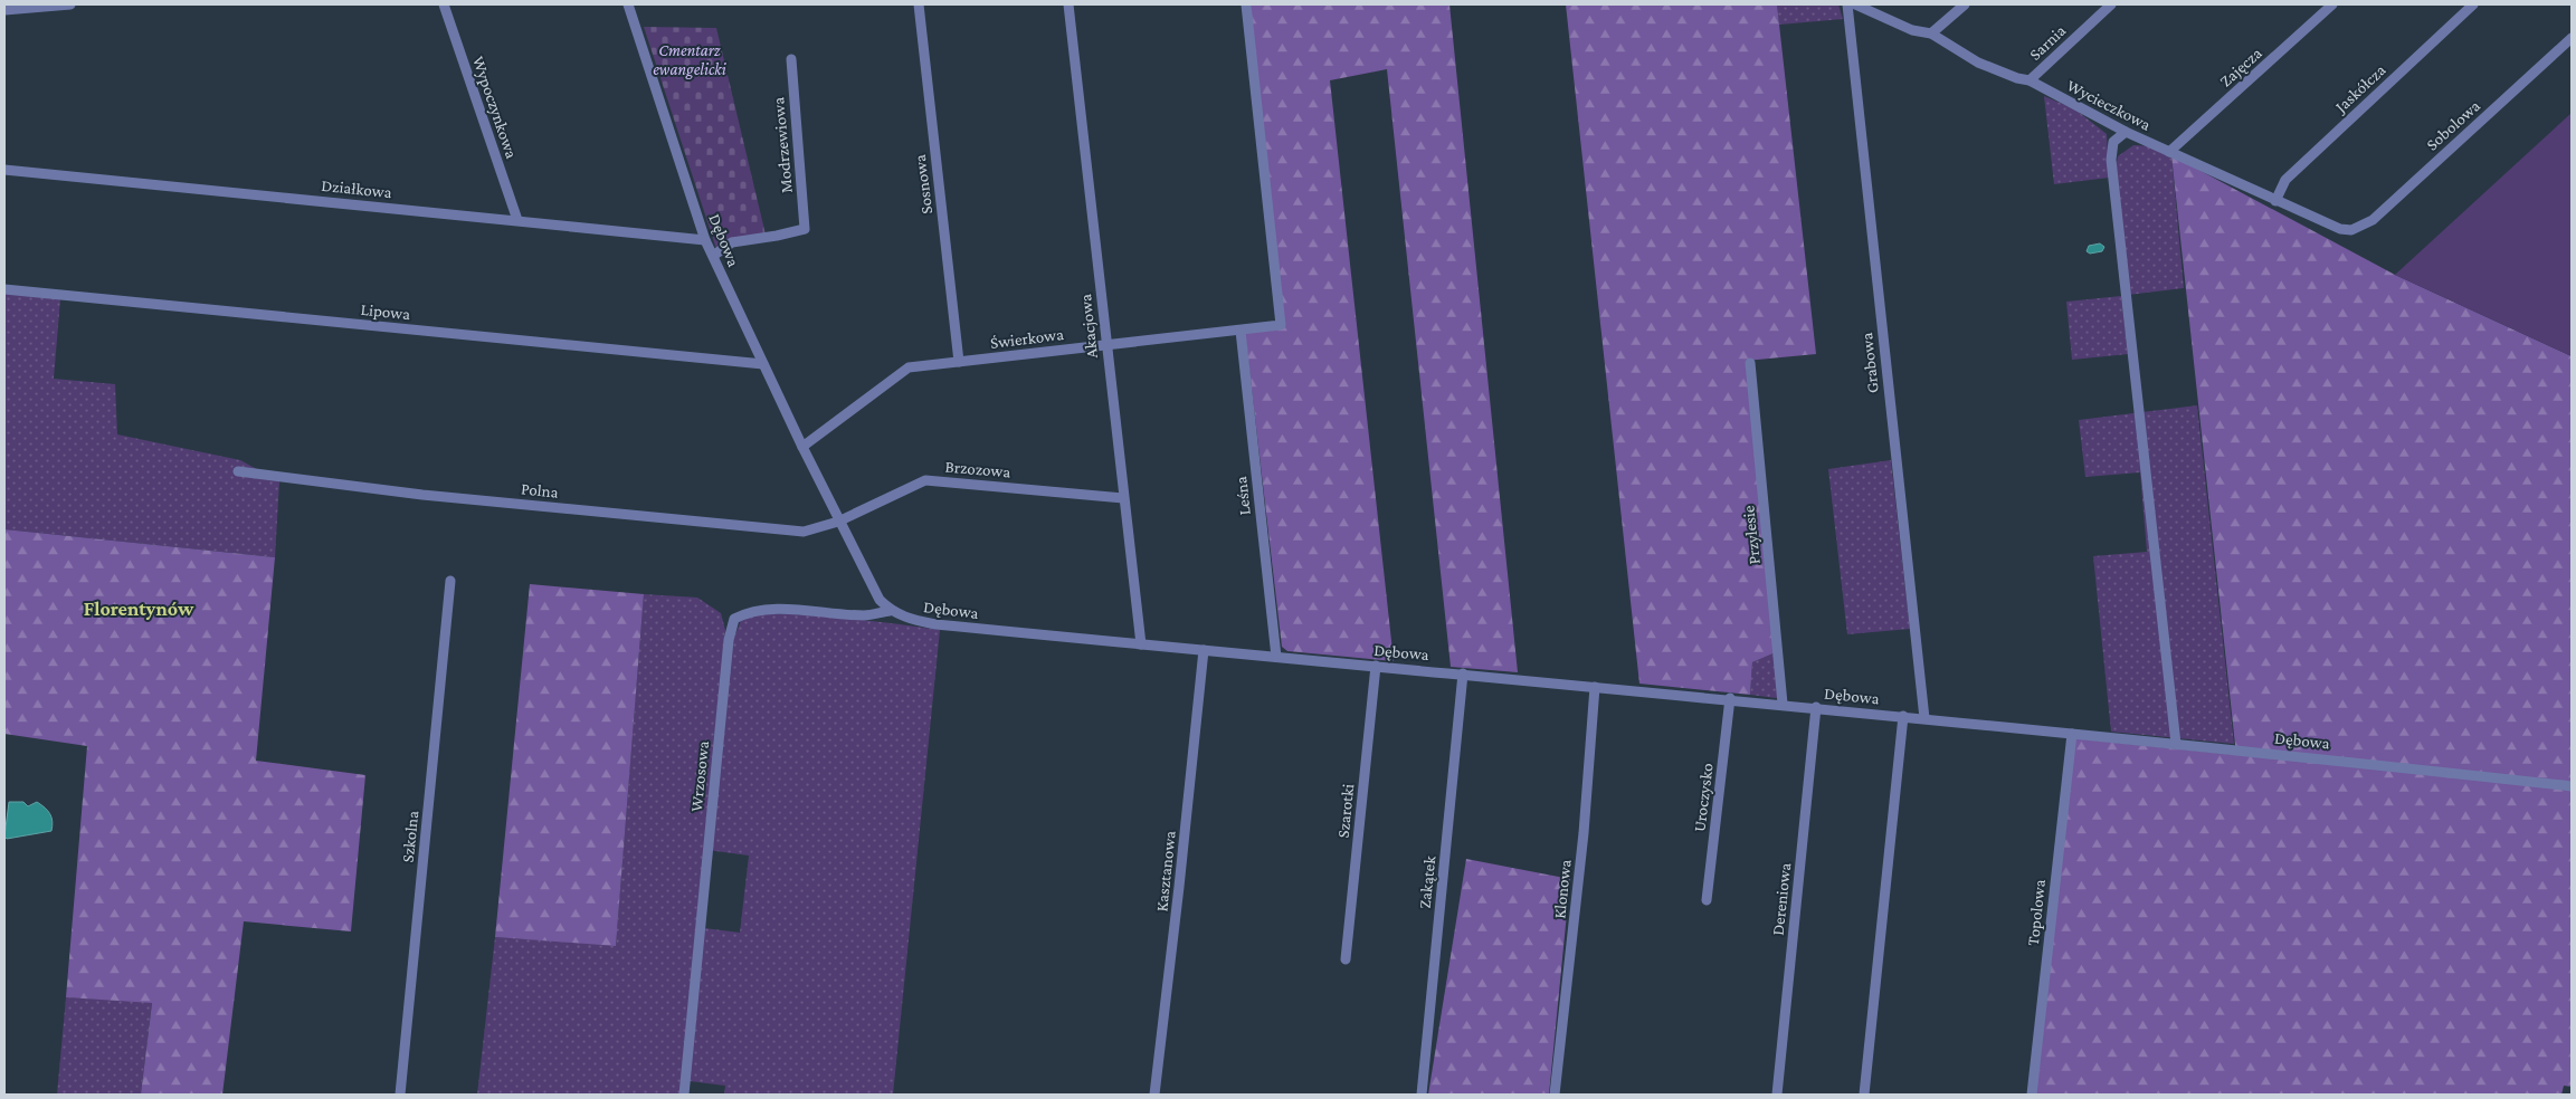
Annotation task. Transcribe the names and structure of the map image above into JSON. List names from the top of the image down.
{
  "streets": {
    "street": [
      "Sarnia",
      "Zajęcza",
      "Jaskółcza",
      "Wycieczkowa",
      "Wypoczynkowa",
      "Sobolowa",
      "Modrzewiowa",
      "Sosnowa",
      "Działkowa",
      "Dębowa",
      "Lipowa",
      "Akacjowa",
      "Świerkowa",
      "Grabowa",
      "Brzozowa",
      "Polna",
      "Leśna",
      "Przylesie",
      "Wrzosowa",
      "Uroczysko",
      "Szarotki",
      "Szkolna",
      "Kasztanowa",
      "Zakątek",
      "Klonowa",
      "Dereniowa",
      "Topolowa"
    ]
  },
  "crossings": [
    ["Sarnia", "Wycieczkowa"],
    ["Zajęcza", "Wycieczkowa"],
    ["Jaskółcza", "Wycieczkowa"],
    ["Wycieczkowa", "Sobolowa"],
    ["Wypoczynkowa", "Działkowa"],
    ["Modrzewiowa", "Dębowa"],
    ["Sosnowa", "Świerkowa"],
    ["Działkowa", "Dębowa"],
    ["Dębowa", "Lipowa"],
    ["Dębowa", "Akacjowa"],
    ["Dębowa", "Świerkowa"],
    ["Dębowa", "Grabowa"],
    ["Dębowa", "Brzozowa"],
    ["Dębowa", "Polna"],
    ["Dębowa", "Leśna"],
    ["Dębowa", "Przylesie"],
    ["Dębowa", "Wrzosowa"],
    ["Dębowa", "Uroczysko"],
    ["Dębowa", "Szarotki"],
    ["Dębowa", "Kasztanowa"],
    ["Dębowa", "Zakątek"],
    ["Dębowa", "Klonowa"],
    ["Dębowa", "Dereniowa"],
    ["Dębowa", "Topolowa"],
    ["Akacjowa", "Świerkowa"],
    ["Akacjowa", "Brzozowa"],
    ["Świerkowa", "Leśna"],
    ["Brzozowa", "Polna"]
  ],
  "districts": ["Florentynów"],
  "parks": ["Cmentarz ewangelicki"]
}
